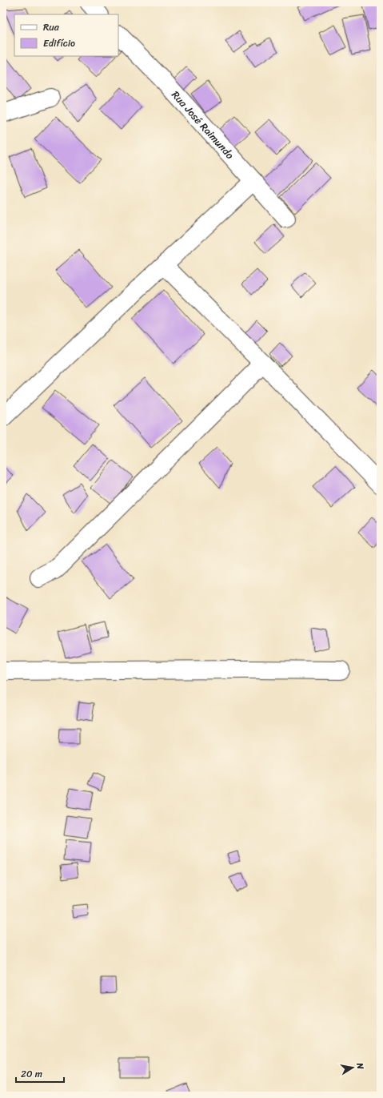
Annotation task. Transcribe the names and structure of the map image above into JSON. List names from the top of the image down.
{
  "streets": {
    "street": ["Rua José Raimundo"]
  },
  "legend": ["Rua", "Edifício"],
  "scale_bar": "20 m",
  "north": "right"
}
